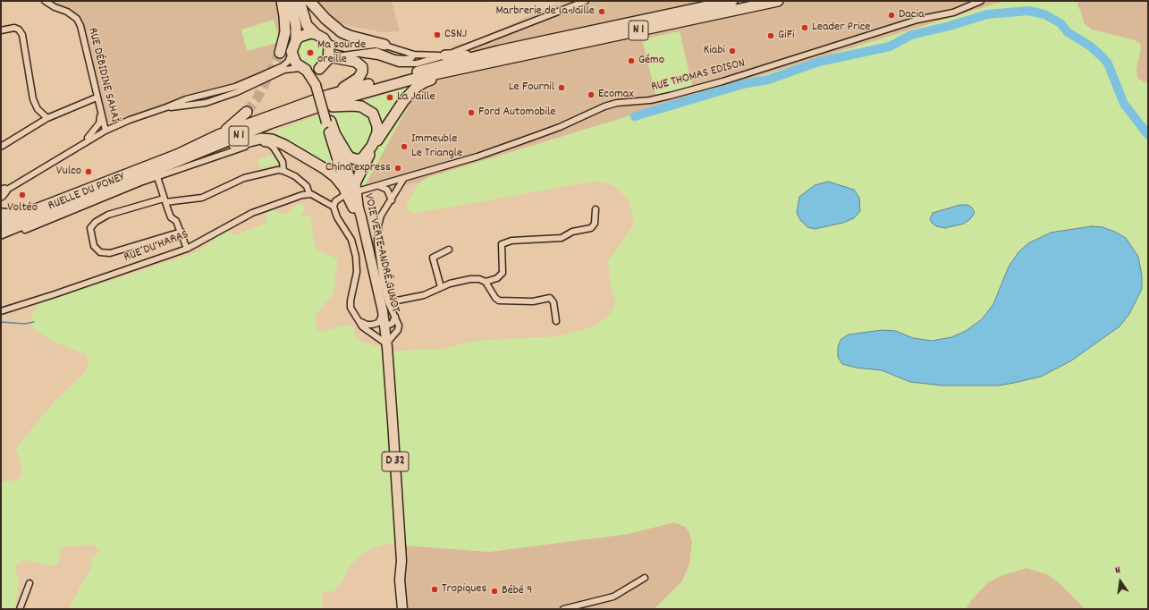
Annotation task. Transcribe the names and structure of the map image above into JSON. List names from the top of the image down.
{
  "streets": {
    "highway": ["N 1"],
    "main road": ["VOIE VERTE ANDRÉ GUNOT", "D 32"],
    "street": [
      "RUE DÉBIDINE SAHAÏ",
      "RUE THOMAS EDISON",
      "RUELLE DU PONEY",
      "RUE DU HARAS"
    ]
  },
  "places": [
    "Marbrerie de la Jaille",
    "Dacia",
    "Leader Price",
    "CSNJ",
    "GiFi",
    "Kiabi",
    "Ma sourde oreille",
    "Gémo",
    "Le Fournil",
    "Ecomax",
    "La Jaille",
    "Ford Automobile",
    "Immeuble Le Triangle",
    "China express",
    "Vulco",
    "Voltéo",
    "Tropiques",
    "Bébé 9"
  ],
  "north": "top"
}
